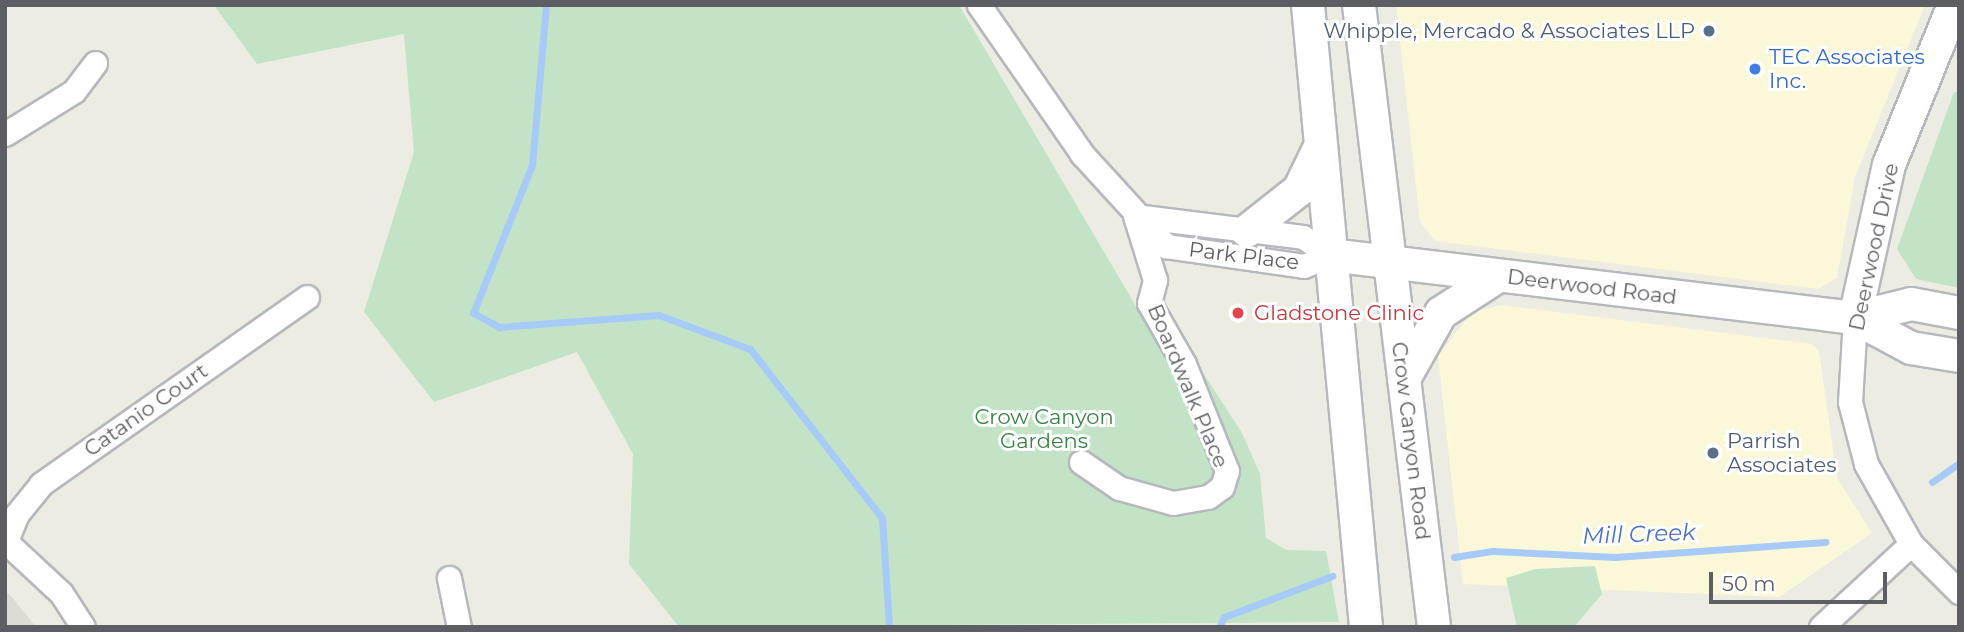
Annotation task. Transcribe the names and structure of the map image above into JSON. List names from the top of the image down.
{
  "streets": {
    "main road": ["Deerwood Drive", "Deerwood Road", "Crow Canyon Road"],
    "street": ["Park Place", "Boardwalk Place", "Catanio Court"]
  },
  "crossings": [
    ["Deerwood Drive", "Deerwood Road"],
    ["Park Place", "Deerwood Road"],
    ["Park Place", "Boardwalk Place"],
    ["Deerwood Road", "Crow Canyon Road"]
  ],
  "water": ["Mill Creek"],
  "parks": ["Crow Canyon Gardens"],
  "places": [
    "Whipple, Mercado & Associates LLP",
    "TEC Associates Inc.",
    "Gladstone Clinic",
    "Parrish Associates"
  ],
  "scale_bar": "50 m"
}
